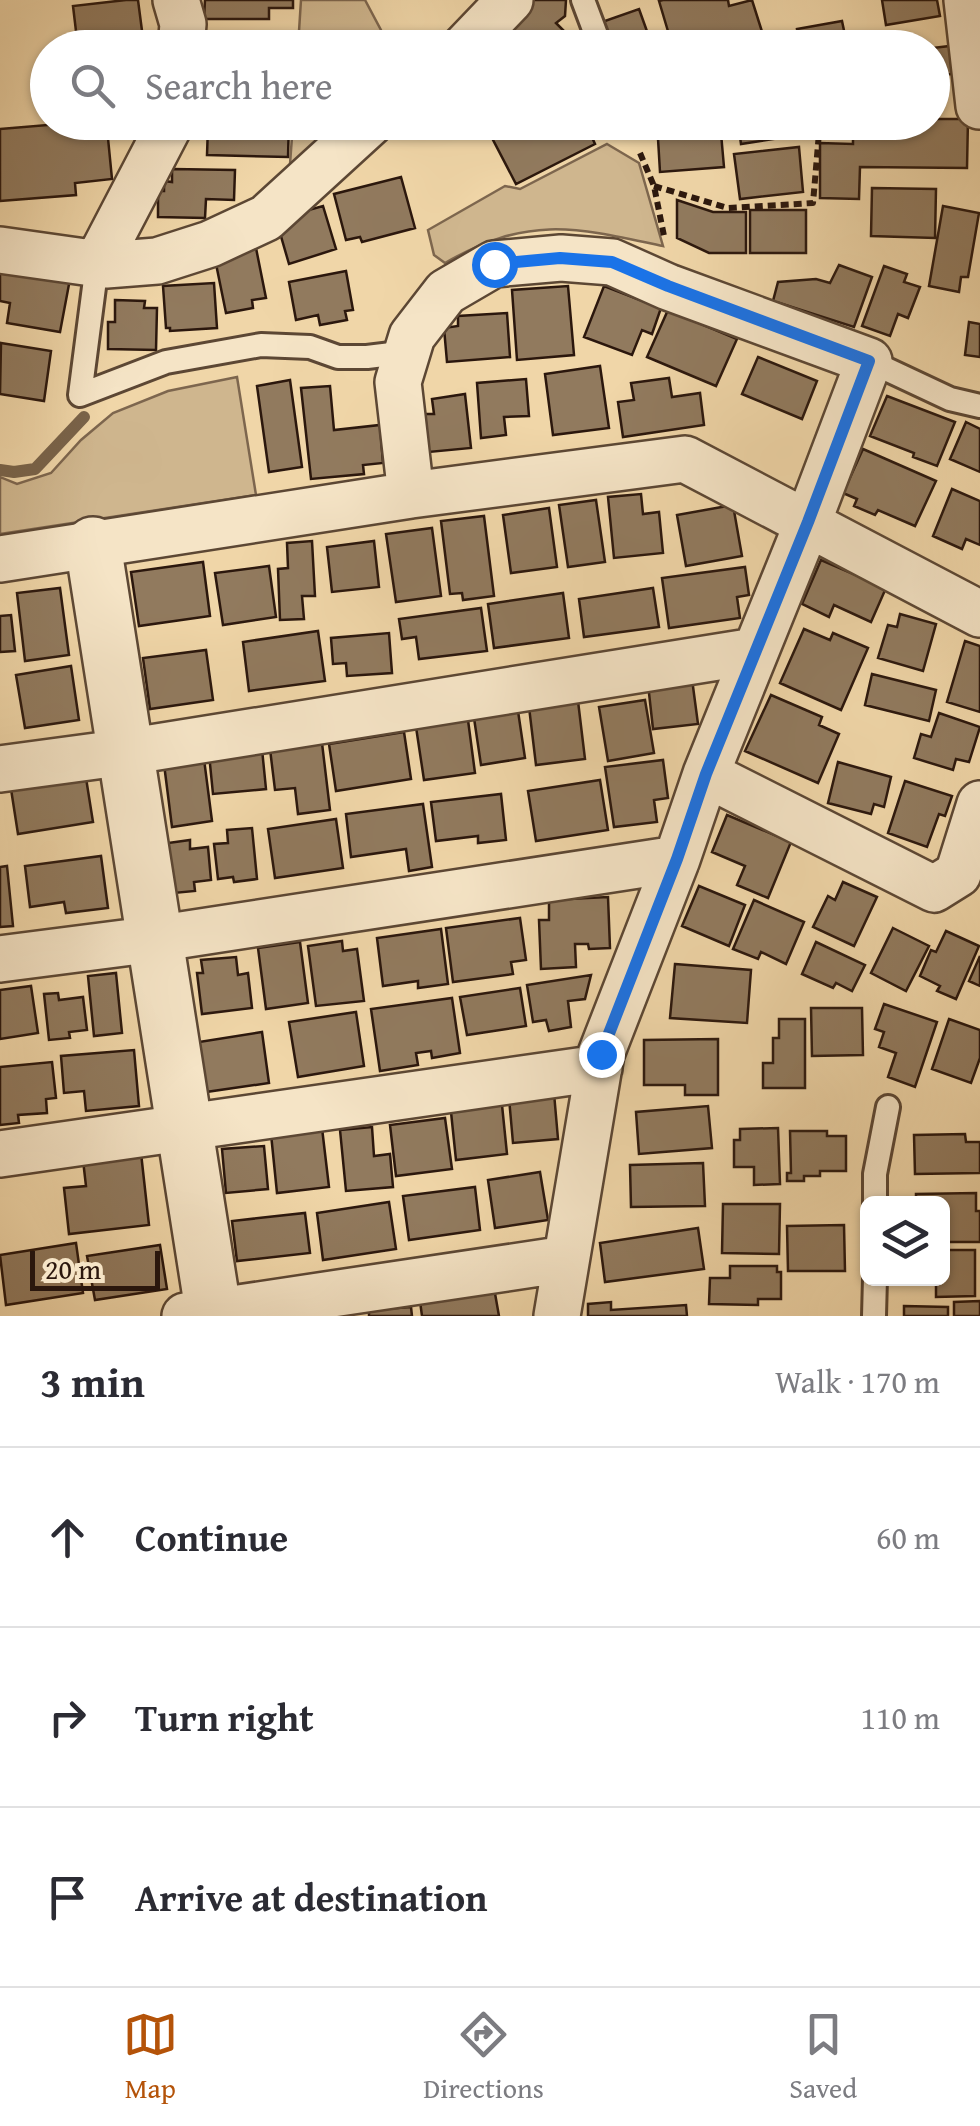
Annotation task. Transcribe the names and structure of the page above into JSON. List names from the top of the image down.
{
  "scale_bar": "20 m",
  "page": {
    "search": "Search here",
    "scale": "20 m",
    "heading": ["3 min", "Walk · 170 m"],
    "list": [
      ["Continue", "60 m"],
      ["Turn right", "110 m"],
      "Arrive at destination"
    ],
    "nav": ["Map", "Directions", "Saved"]
  }
}
